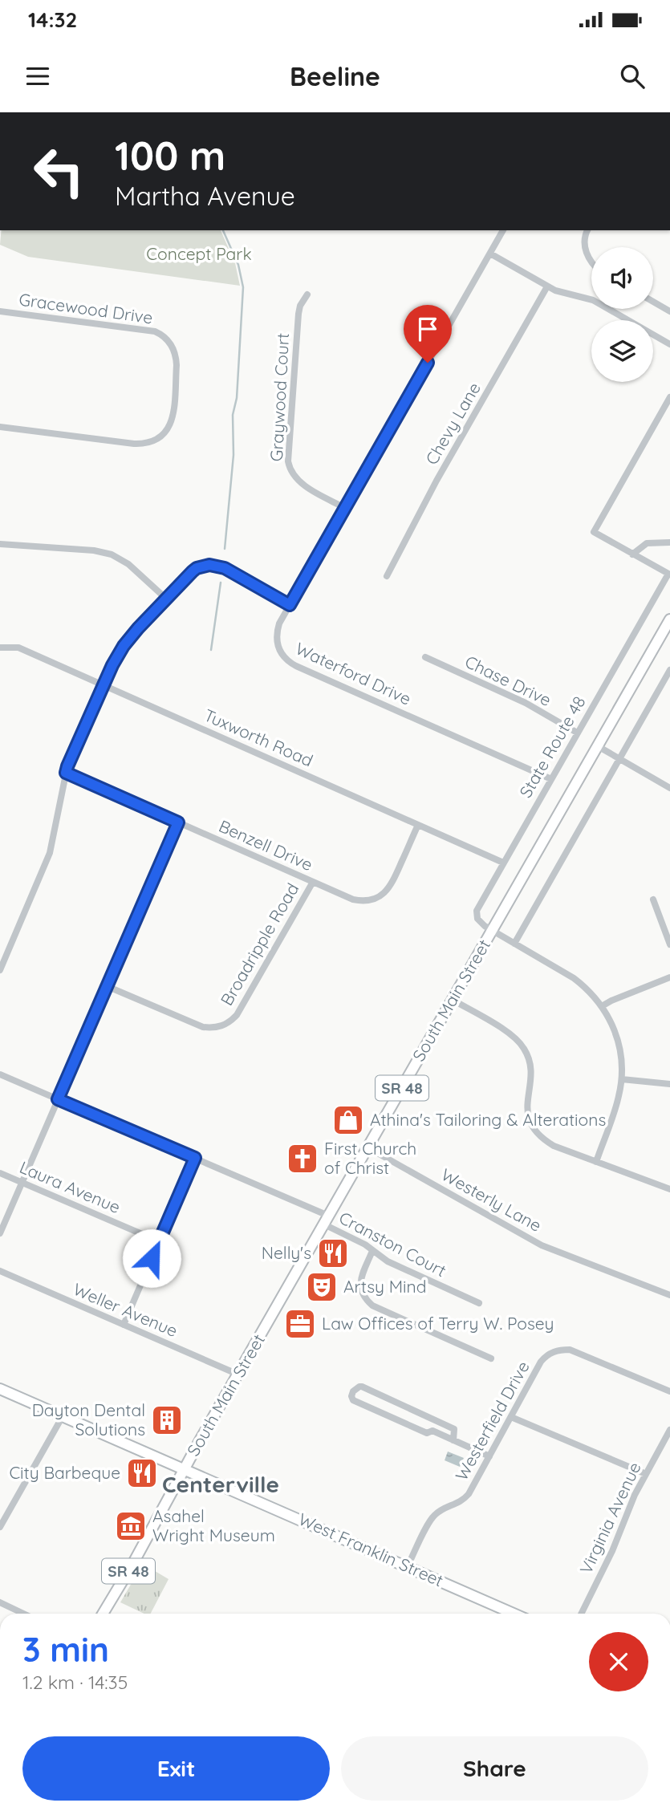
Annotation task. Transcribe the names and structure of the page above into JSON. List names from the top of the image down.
{
  "streets": {
    "main road": ["South Main Street", "SR 48", "West Franklin Street"],
    "street": [
      "Gracewood Drive",
      "Graywood Court",
      "Chevy Lane",
      "Waterford Drive",
      "Chase Drive",
      "Tuxworth Road",
      "State Route 48",
      "Benzell Drive",
      "Broadripple Road",
      "Laura Avenue",
      "Westerly Lane",
      "Cranston Court",
      "Weller Avenue",
      "Westerfield Drive",
      "Virginia Avenue"
    ]
  },
  "crossings": [
    ["Graywood Court", "Waterford Drive"],
    ["Waterford Drive", "State Route 48"],
    ["Chase Drive", "State Route 48"],
    ["Tuxworth Road", "State Route 48"],
    ["Tuxworth Road", "Benzell Drive"],
    ["State Route 48", "South Main Street"],
    ["Benzell Drive", "Broadripple Road"],
    ["South Main Street", "SR 48"],
    ["South Main Street", "Westerly Lane"],
    ["South Main Street", "Cranston Court"],
    ["South Main Street", "Weller Avenue"],
    ["South Main Street", "West Franklin Street"],
    ["SR 48", "West Franklin Street"],
    ["Westerfield Drive", "West Franklin Street"]
  ],
  "districts": ["Centerville"],
  "parks": ["Concept Park"],
  "places": {
    "shop": ["Athina's Tailoring & Alterations"],
    "church": ["First Church of Christ"],
    "restaurant": ["Nelly's", "City Barbeque"],
    "theatre": ["Artsy Mind"],
    "office": ["Law Offices of Terry W. Posey"],
    "building": ["Dayton Dental Solutions"],
    "museum": ["Asahel Wright Museum"]
  },
  "page": {
    "status": "14:32",
    "header": "Beeline",
    "turn": ["100 m", "Martha Avenue"],
    "heading": ["3 min", "1.2 km · 14:35"],
    "buttons": ["Exit", "Share"]
  }
}
